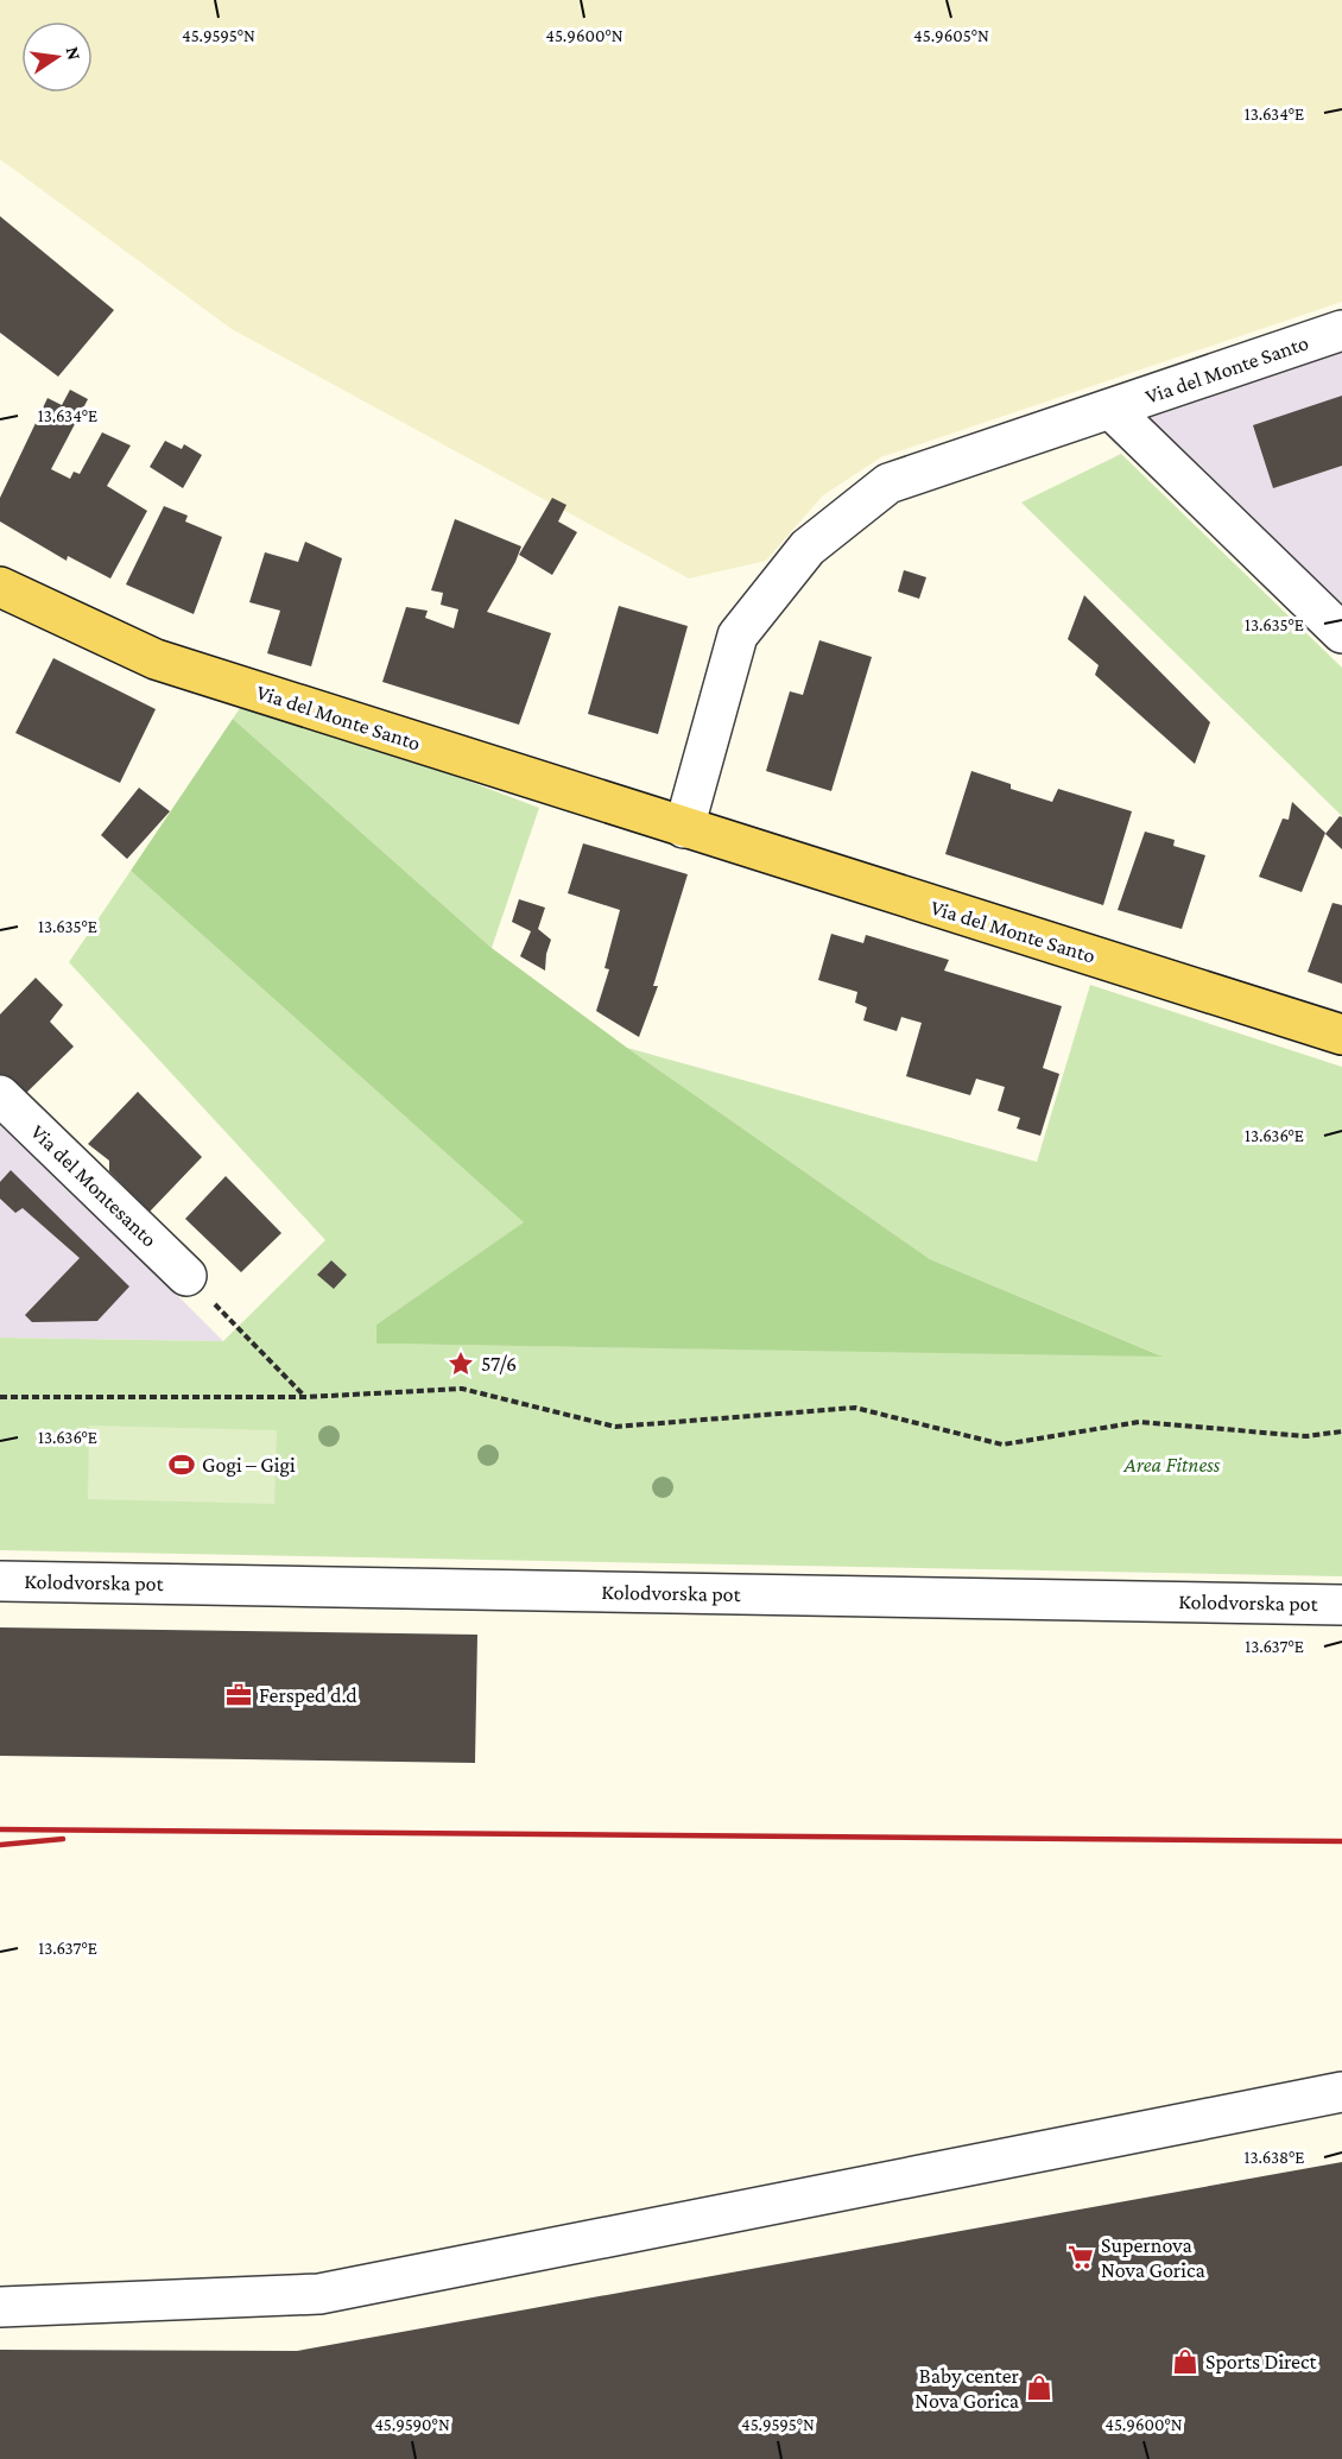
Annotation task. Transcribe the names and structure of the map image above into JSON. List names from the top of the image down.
{
  "streets": {
    "main road": ["Via del Monte Santo"],
    "street": ["Via del Montesanto", "Kolodvorska pot"]
  },
  "parks": ["Area Fitness"],
  "places": {
    "place": ["57/6"],
    "sports": ["Gogi – Gigi"],
    "office": ["Fersped d.d"],
    "supermarket": ["Supernova Nova Gorica"],
    "shop": ["Sports Direct", "Baby center Nova Gorica"]
  },
  "north": "right",
  "coordinates": [
    "45.9600°N",
    "45.9605°N",
    "45.9595°N",
    "13.634°E",
    "13.635°E",
    "13.636°E",
    "13.637°E",
    "13.638°E",
    "45.9590°N"
  ]
}
